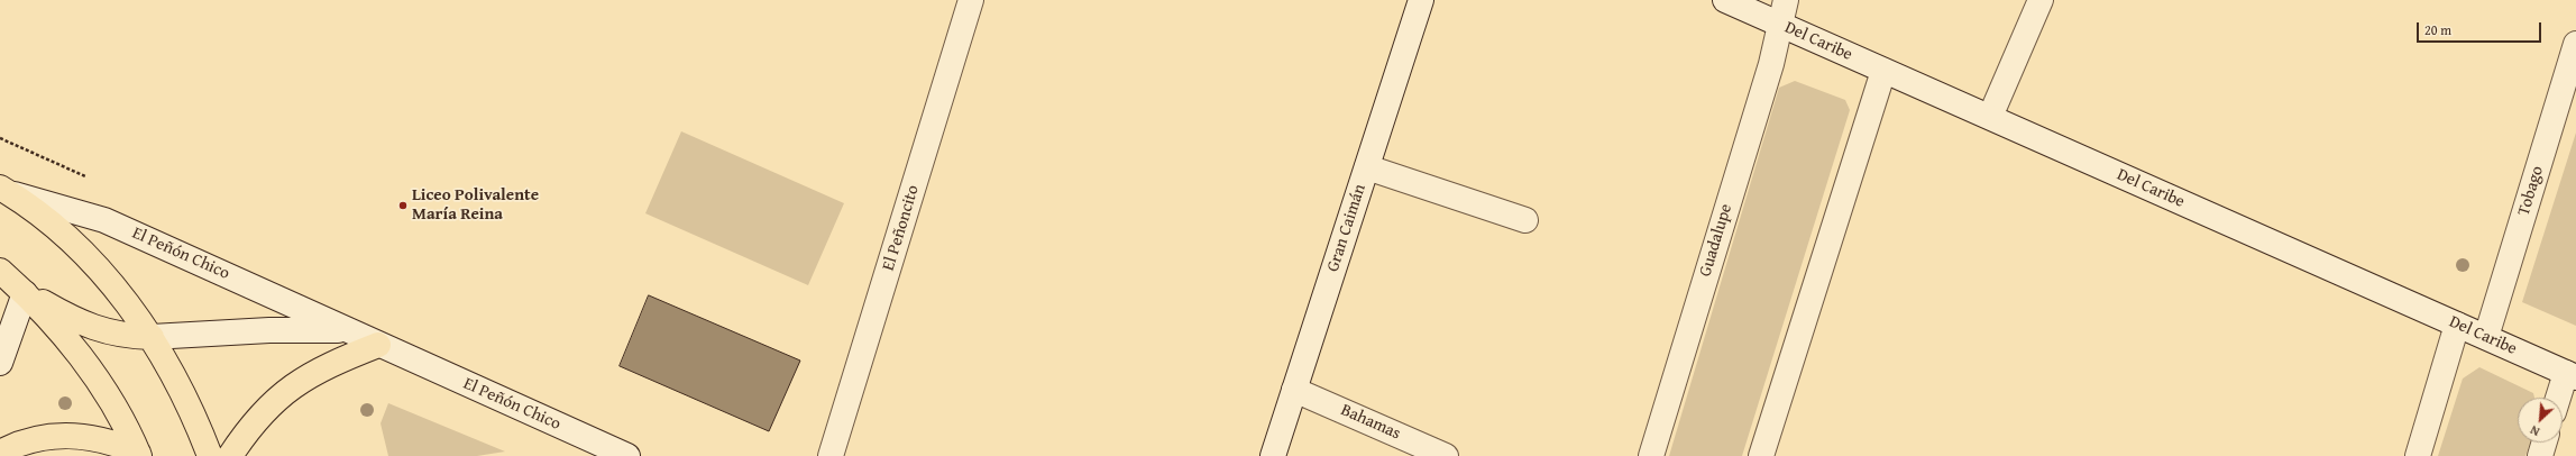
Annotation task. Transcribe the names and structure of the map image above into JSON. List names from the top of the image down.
{
  "streets": {
    "street": [
      "Del Caribe",
      "Tobago",
      "El Peñoncito",
      "Gran Caimán",
      "Guadalupe",
      "El Peñón Chico",
      "Bahamas"
    ]
  },
  "crossings": [
    ["Del Caribe", "Tobago"],
    ["Del Caribe", "Guadalupe"],
    ["Gran Caimán", "Bahamas"]
  ],
  "places": ["Liceo Polivalente María Reina"],
  "scale_bar": "20 m",
  "north": "bottom left"
}
